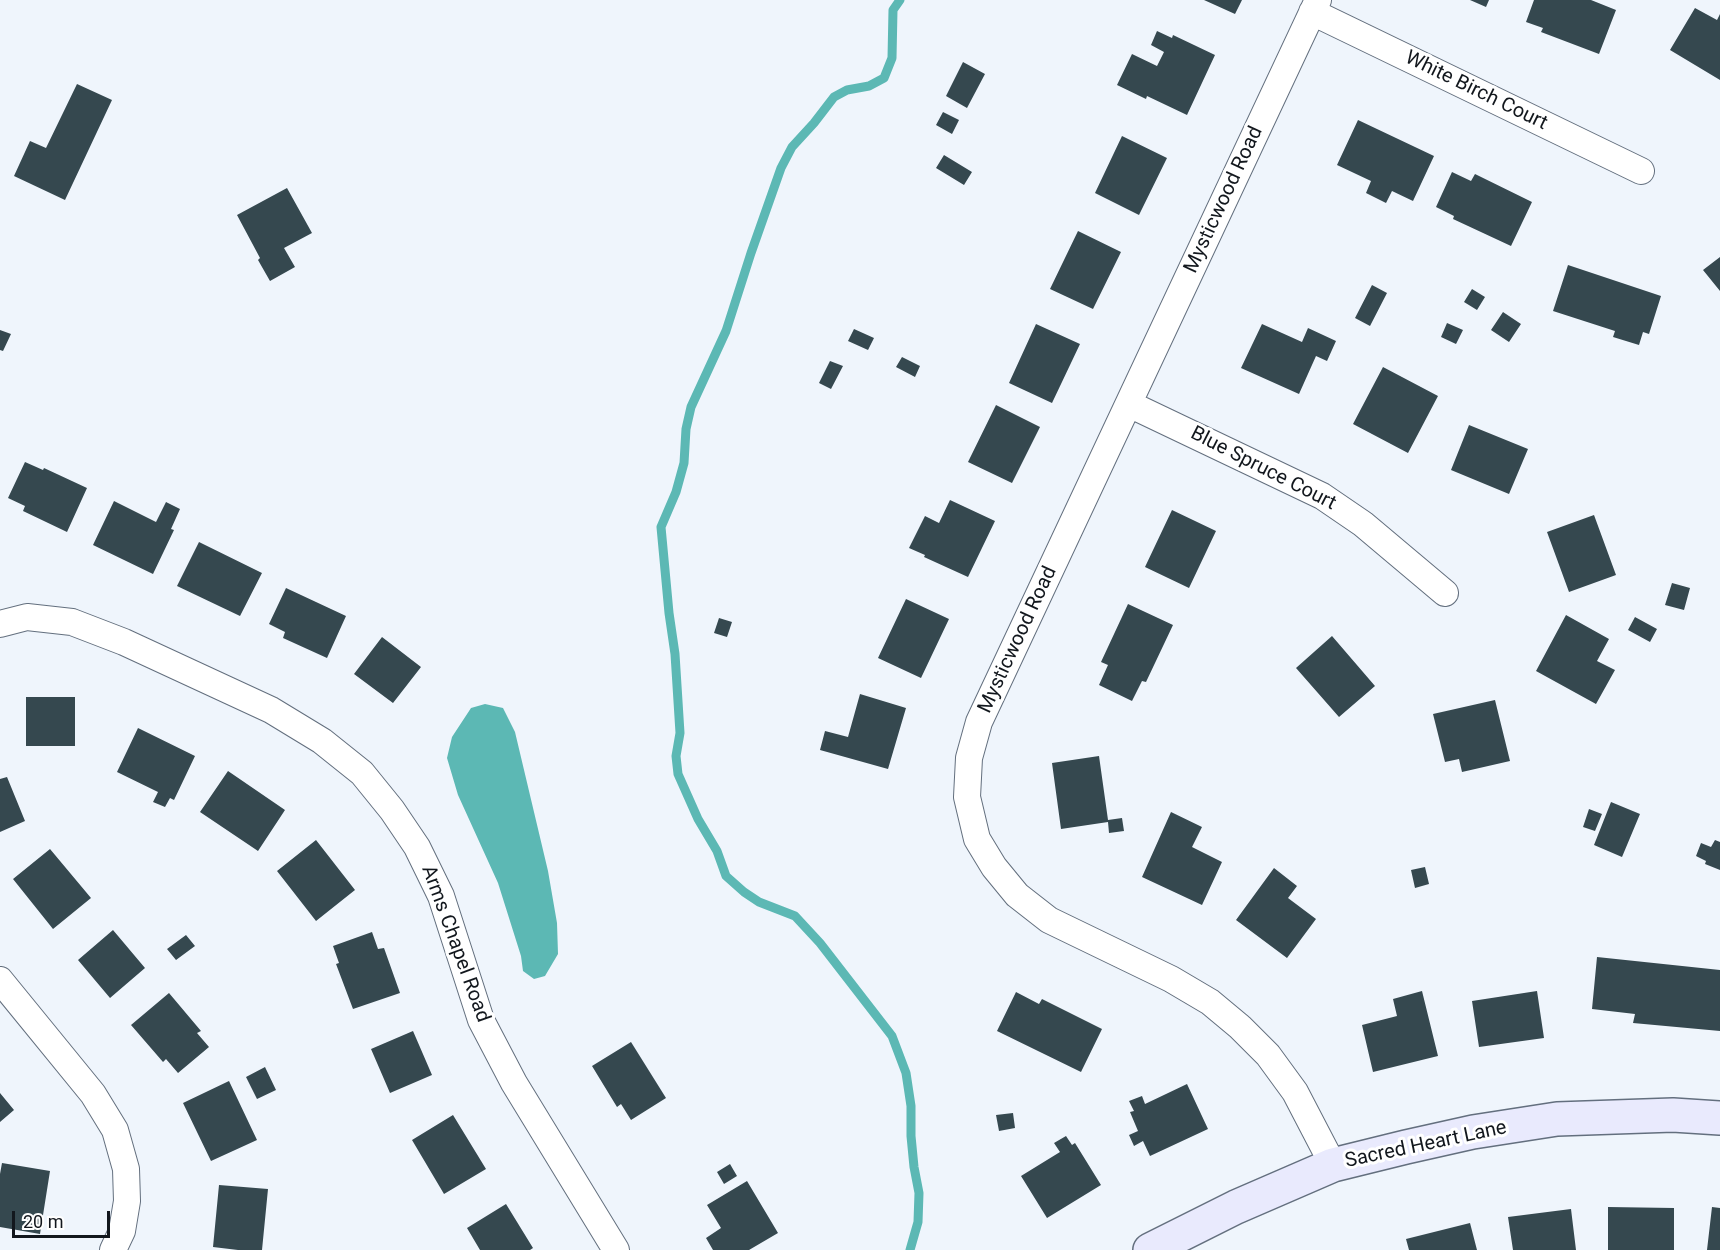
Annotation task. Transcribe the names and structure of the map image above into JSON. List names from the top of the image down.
{
  "streets": {
    "street": [
      "White Birch Court",
      "Mysticwood Road",
      "Blue Spruce Court",
      "Arms Chapel Road",
      "Sacred Heart Lane"
    ]
  },
  "crossings": [
    ["White Birch Court", "Mysticwood Road"],
    ["Mysticwood Road", "Blue Spruce Court"],
    ["Mysticwood Road", "Sacred Heart Lane"]
  ],
  "scale_bar": "20 m"
}
